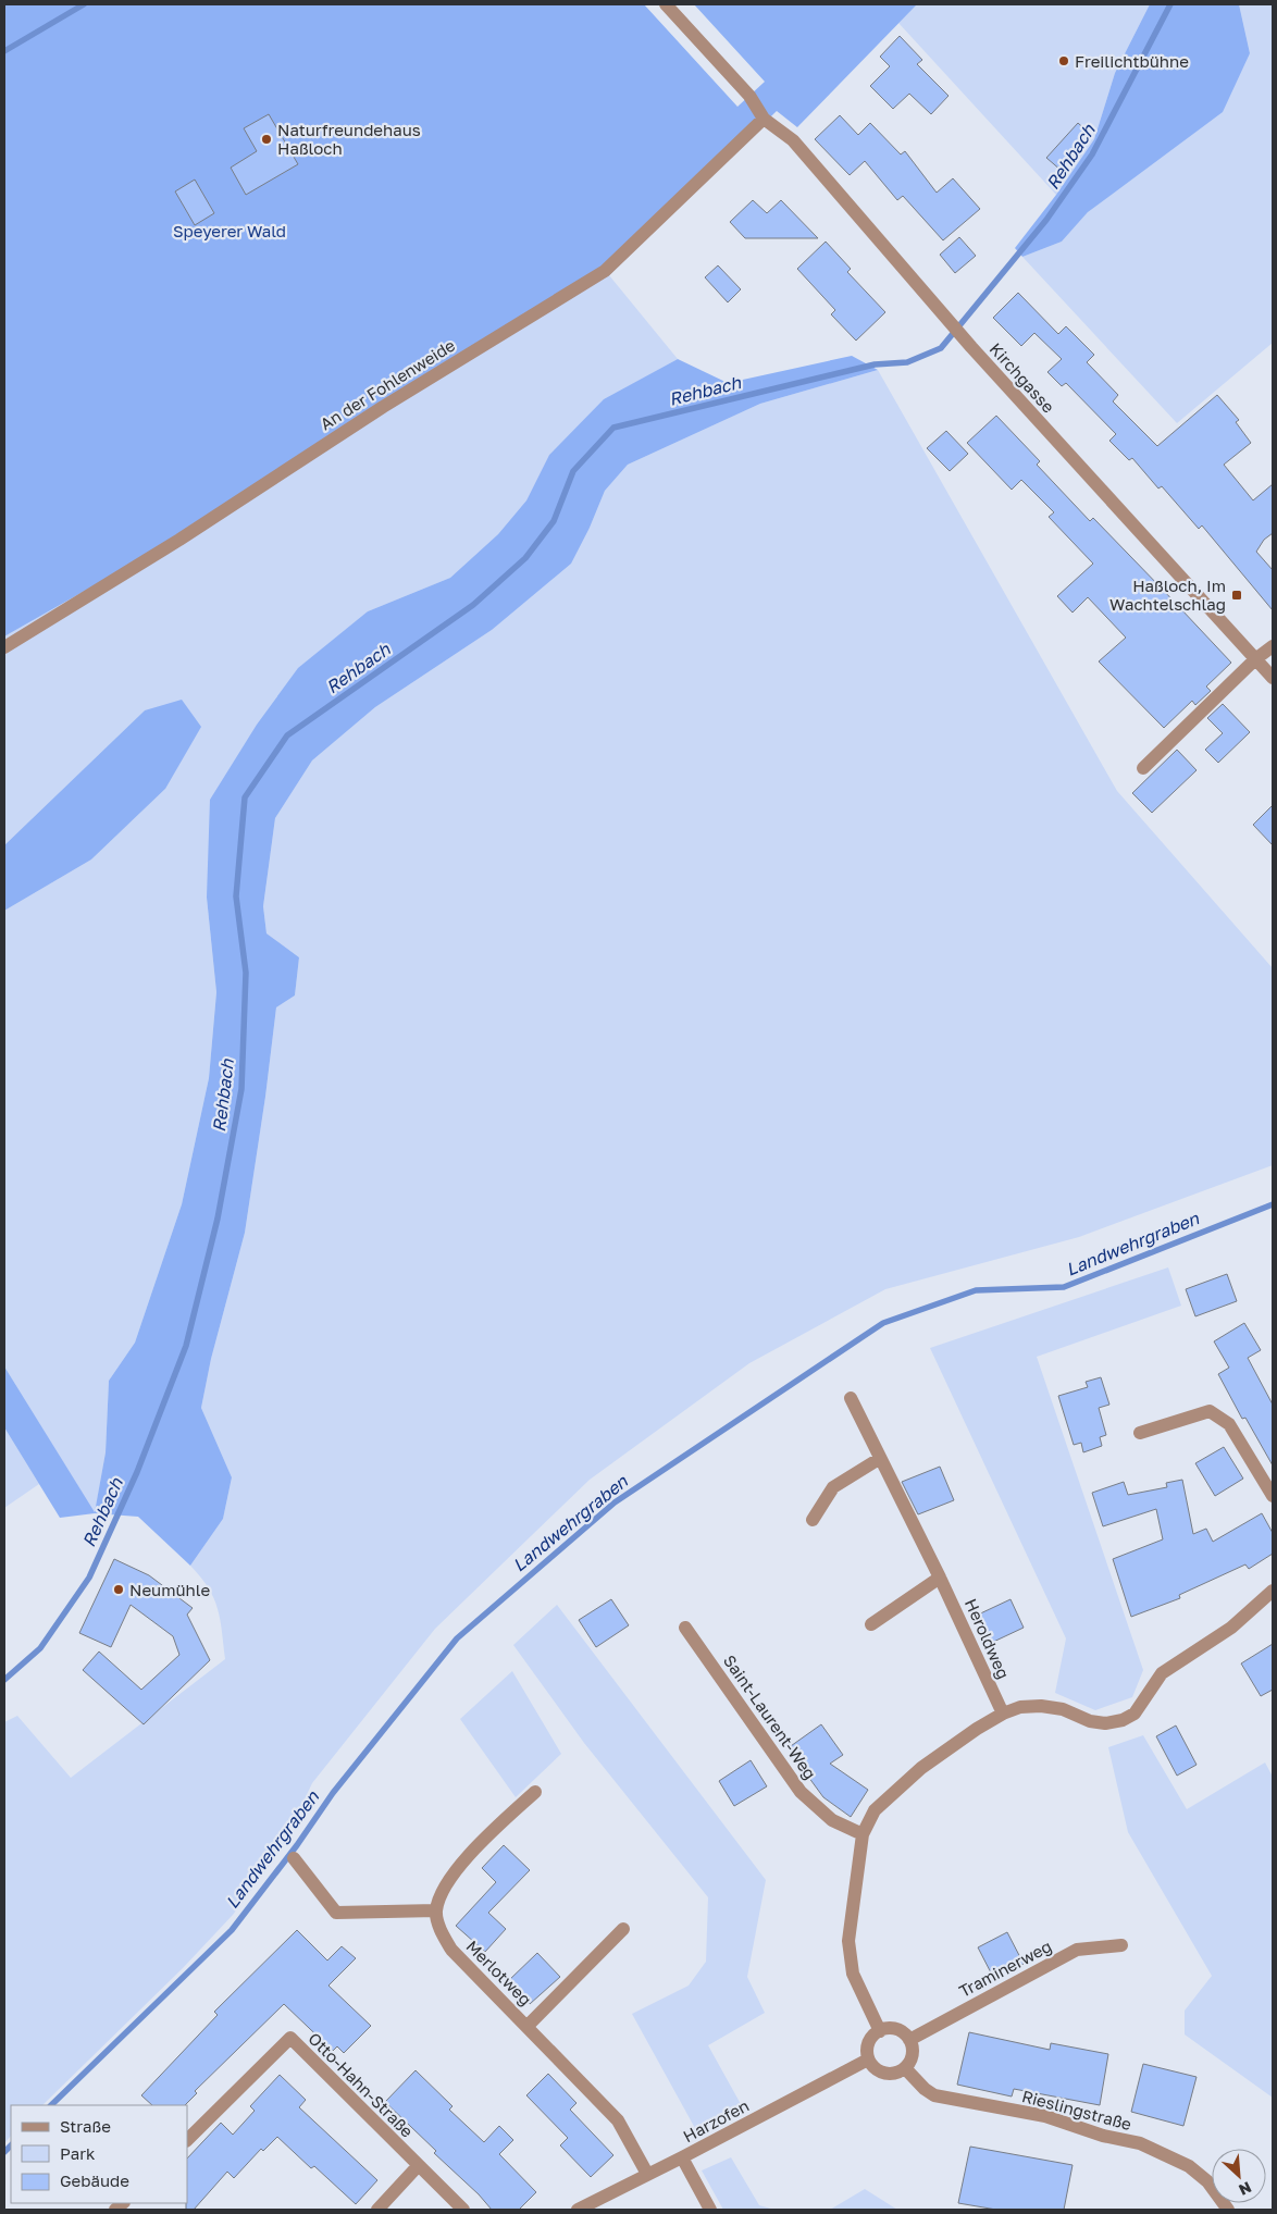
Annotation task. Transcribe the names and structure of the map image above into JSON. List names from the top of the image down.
{
  "streets": {
    "street": [
      "Kirchgasse",
      "An der Fohlenweide",
      "Heroldweg",
      "Saint-Laurent-Weg",
      "Traminerweg",
      "Merlotweg",
      "Otto-Hahn-Straße",
      "Rieslingstraße",
      "Harzofen"
    ]
  },
  "crossings": [
    ["Kirchgasse", "An der Fohlenweide"],
    ["Traminerweg", "Rieslingstraße"],
    ["Traminerweg", "Harzofen"],
    ["Merlotweg", "Harzofen"],
    ["Rieslingstraße", "Harzofen"]
  ],
  "water": ["Rehbach", "Landwehrgraben"],
  "parks": ["Speyerer Wald"],
  "places": {
    "other": ["Freilichtbühne", "Naturfreundehaus Haßloch", "Neumühle"],
    "transit": ["Haßloch, Im Wachtelschlag"]
  },
  "legend": ["Straße", "Park", "Gebäude"],
  "north": "bottom right"
}
